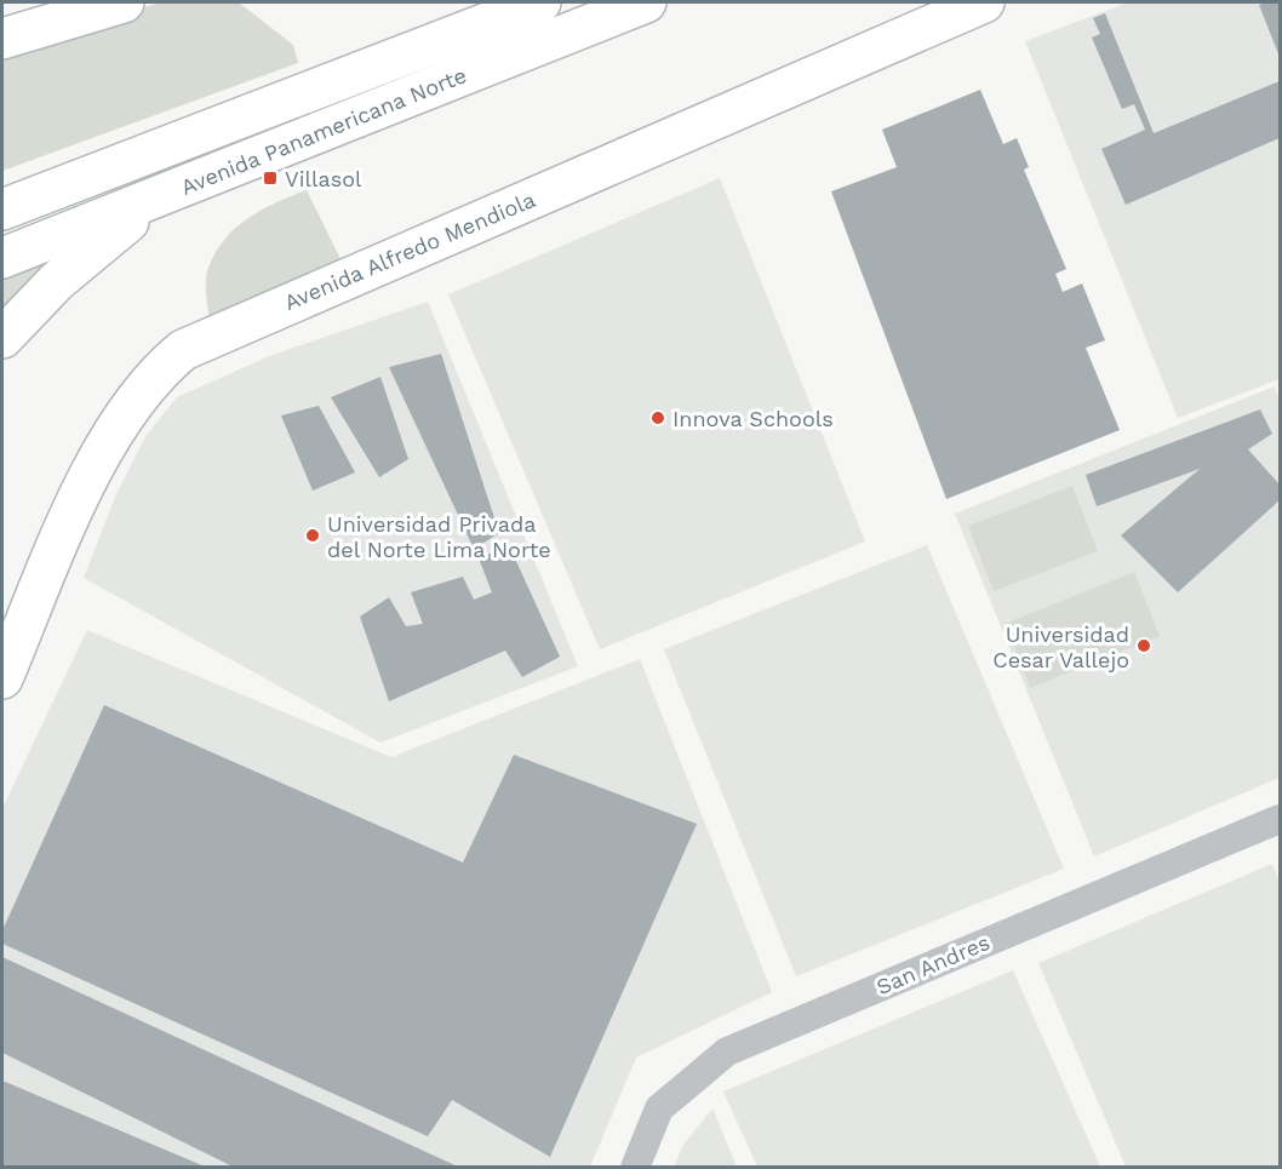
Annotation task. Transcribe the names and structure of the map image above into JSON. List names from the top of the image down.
{
  "streets": {
    "main road": ["Avenida Panamericana Norte", "Avenida Alfredo Mendiola"],
    "street": ["San Andres"]
  },
  "places": {
    "transit": ["Villasol"],
    "other": ["Innova Schools", "Universidad Privada del Norte Lima Norte", "Universidad Cesar Vallejo"]
  }
}
